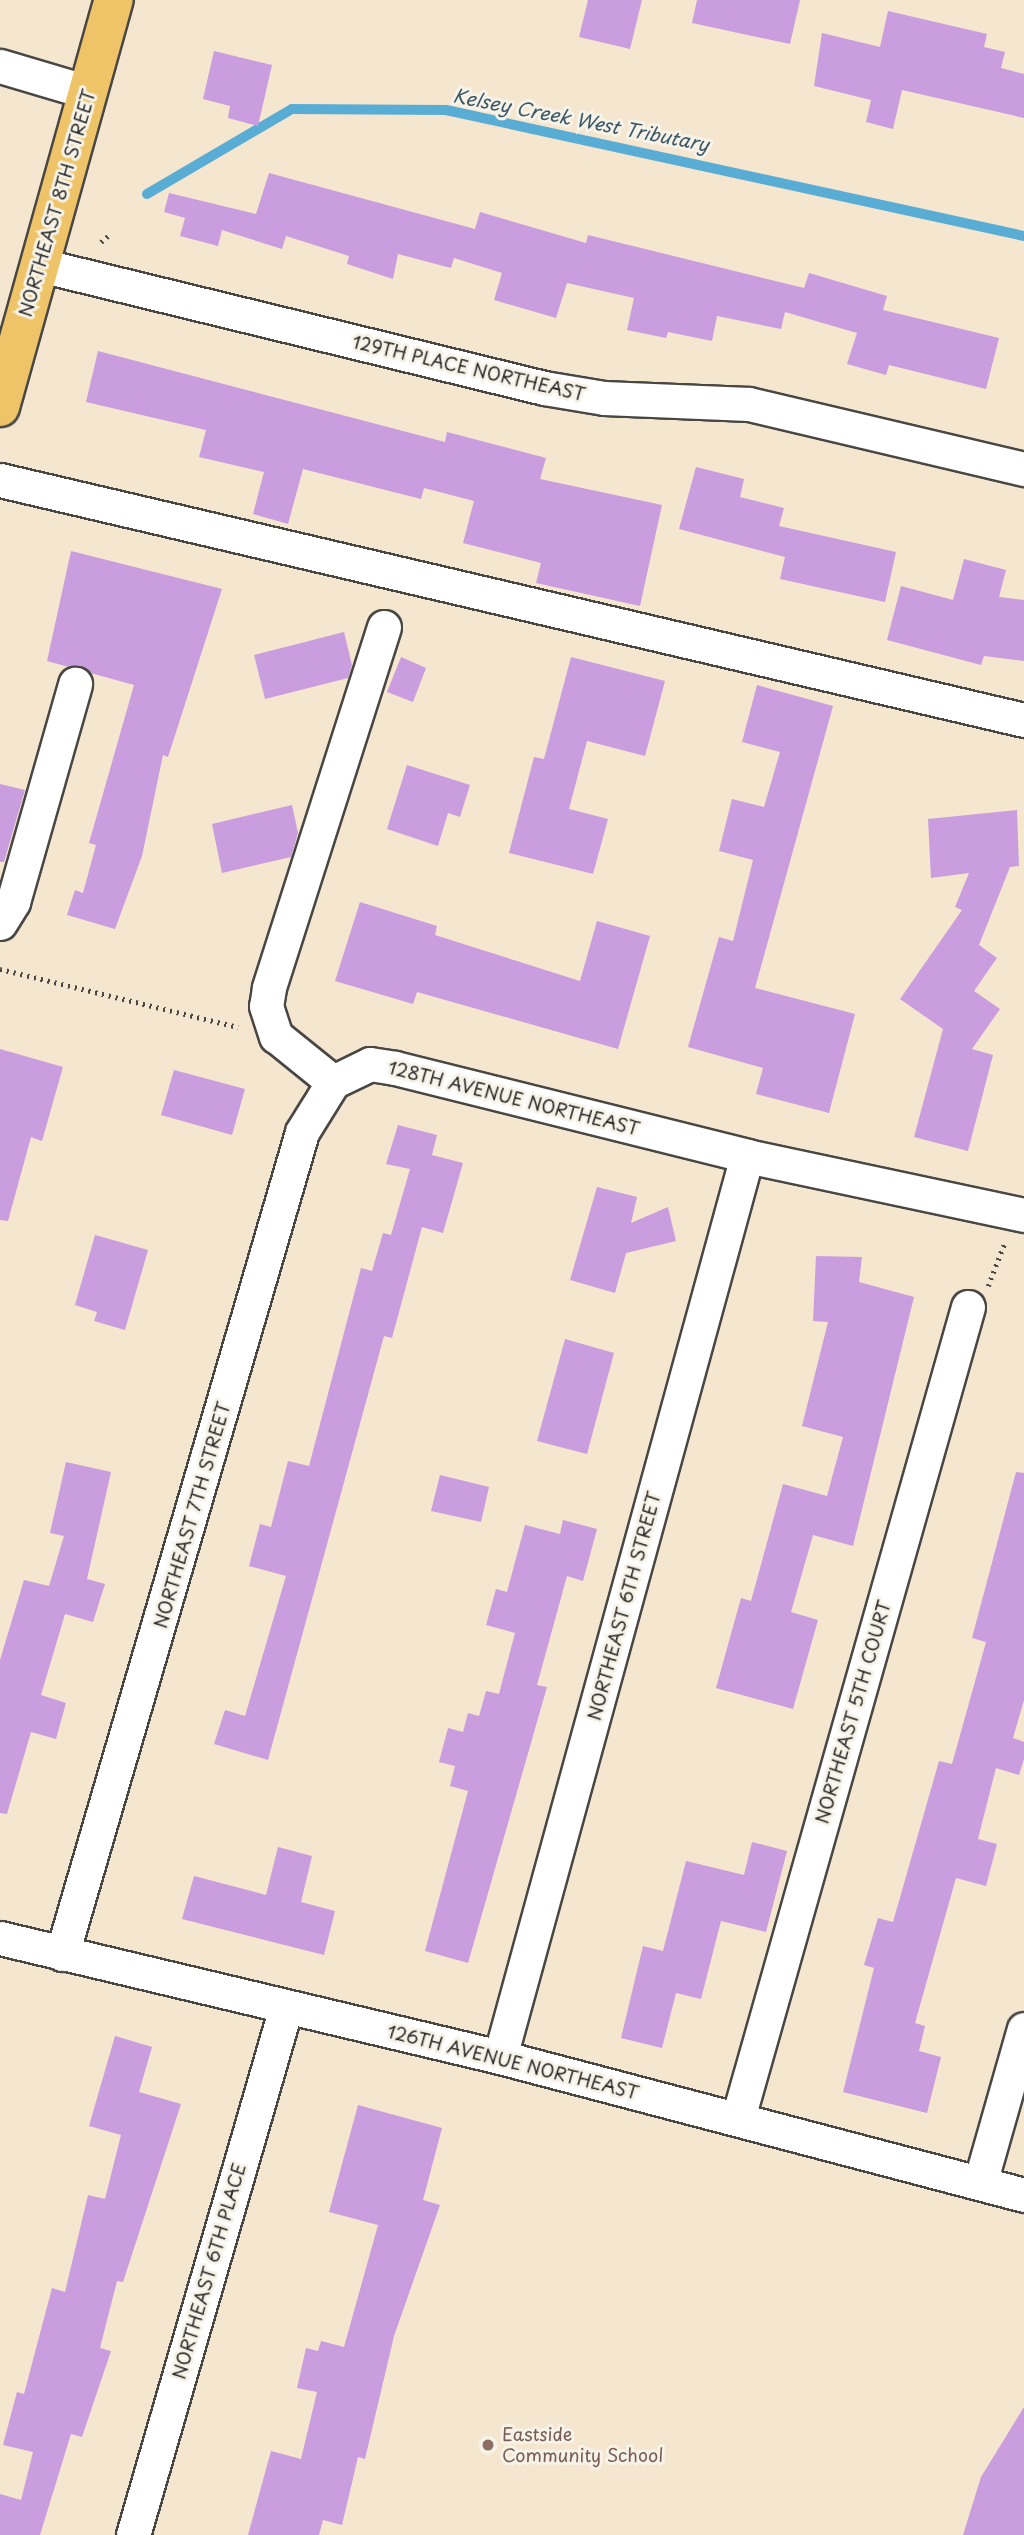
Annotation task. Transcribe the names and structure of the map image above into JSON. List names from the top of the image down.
{
  "streets": {
    "main road": ["NORTHEAST 8TH STREET"],
    "street": [
      "129TH PLACE NORTHEAST",
      "128TH AVENUE NORTHEAST",
      "NORTHEAST 7TH STREET",
      "NORTHEAST 6TH STREET",
      "NORTHEAST 5TH COURT",
      "126TH AVENUE NORTHEAST",
      "NORTHEAST 6TH PLACE"
    ]
  },
  "crossings": [
    ["NORTHEAST 8TH STREET", "129TH PLACE NORTHEAST"],
    ["128TH AVENUE NORTHEAST", "NORTHEAST 7TH STREET"],
    ["128TH AVENUE NORTHEAST", "NORTHEAST 6TH STREET"],
    ["NORTHEAST 7TH STREET", "126TH AVENUE NORTHEAST"],
    ["NORTHEAST 6TH STREET", "126TH AVENUE NORTHEAST"],
    ["NORTHEAST 5TH COURT", "126TH AVENUE NORTHEAST"],
    ["126TH AVENUE NORTHEAST", "NORTHEAST 6TH PLACE"]
  ],
  "water": ["Kelsey Creek West Tributary"],
  "places": ["Eastside Community School"]
}
